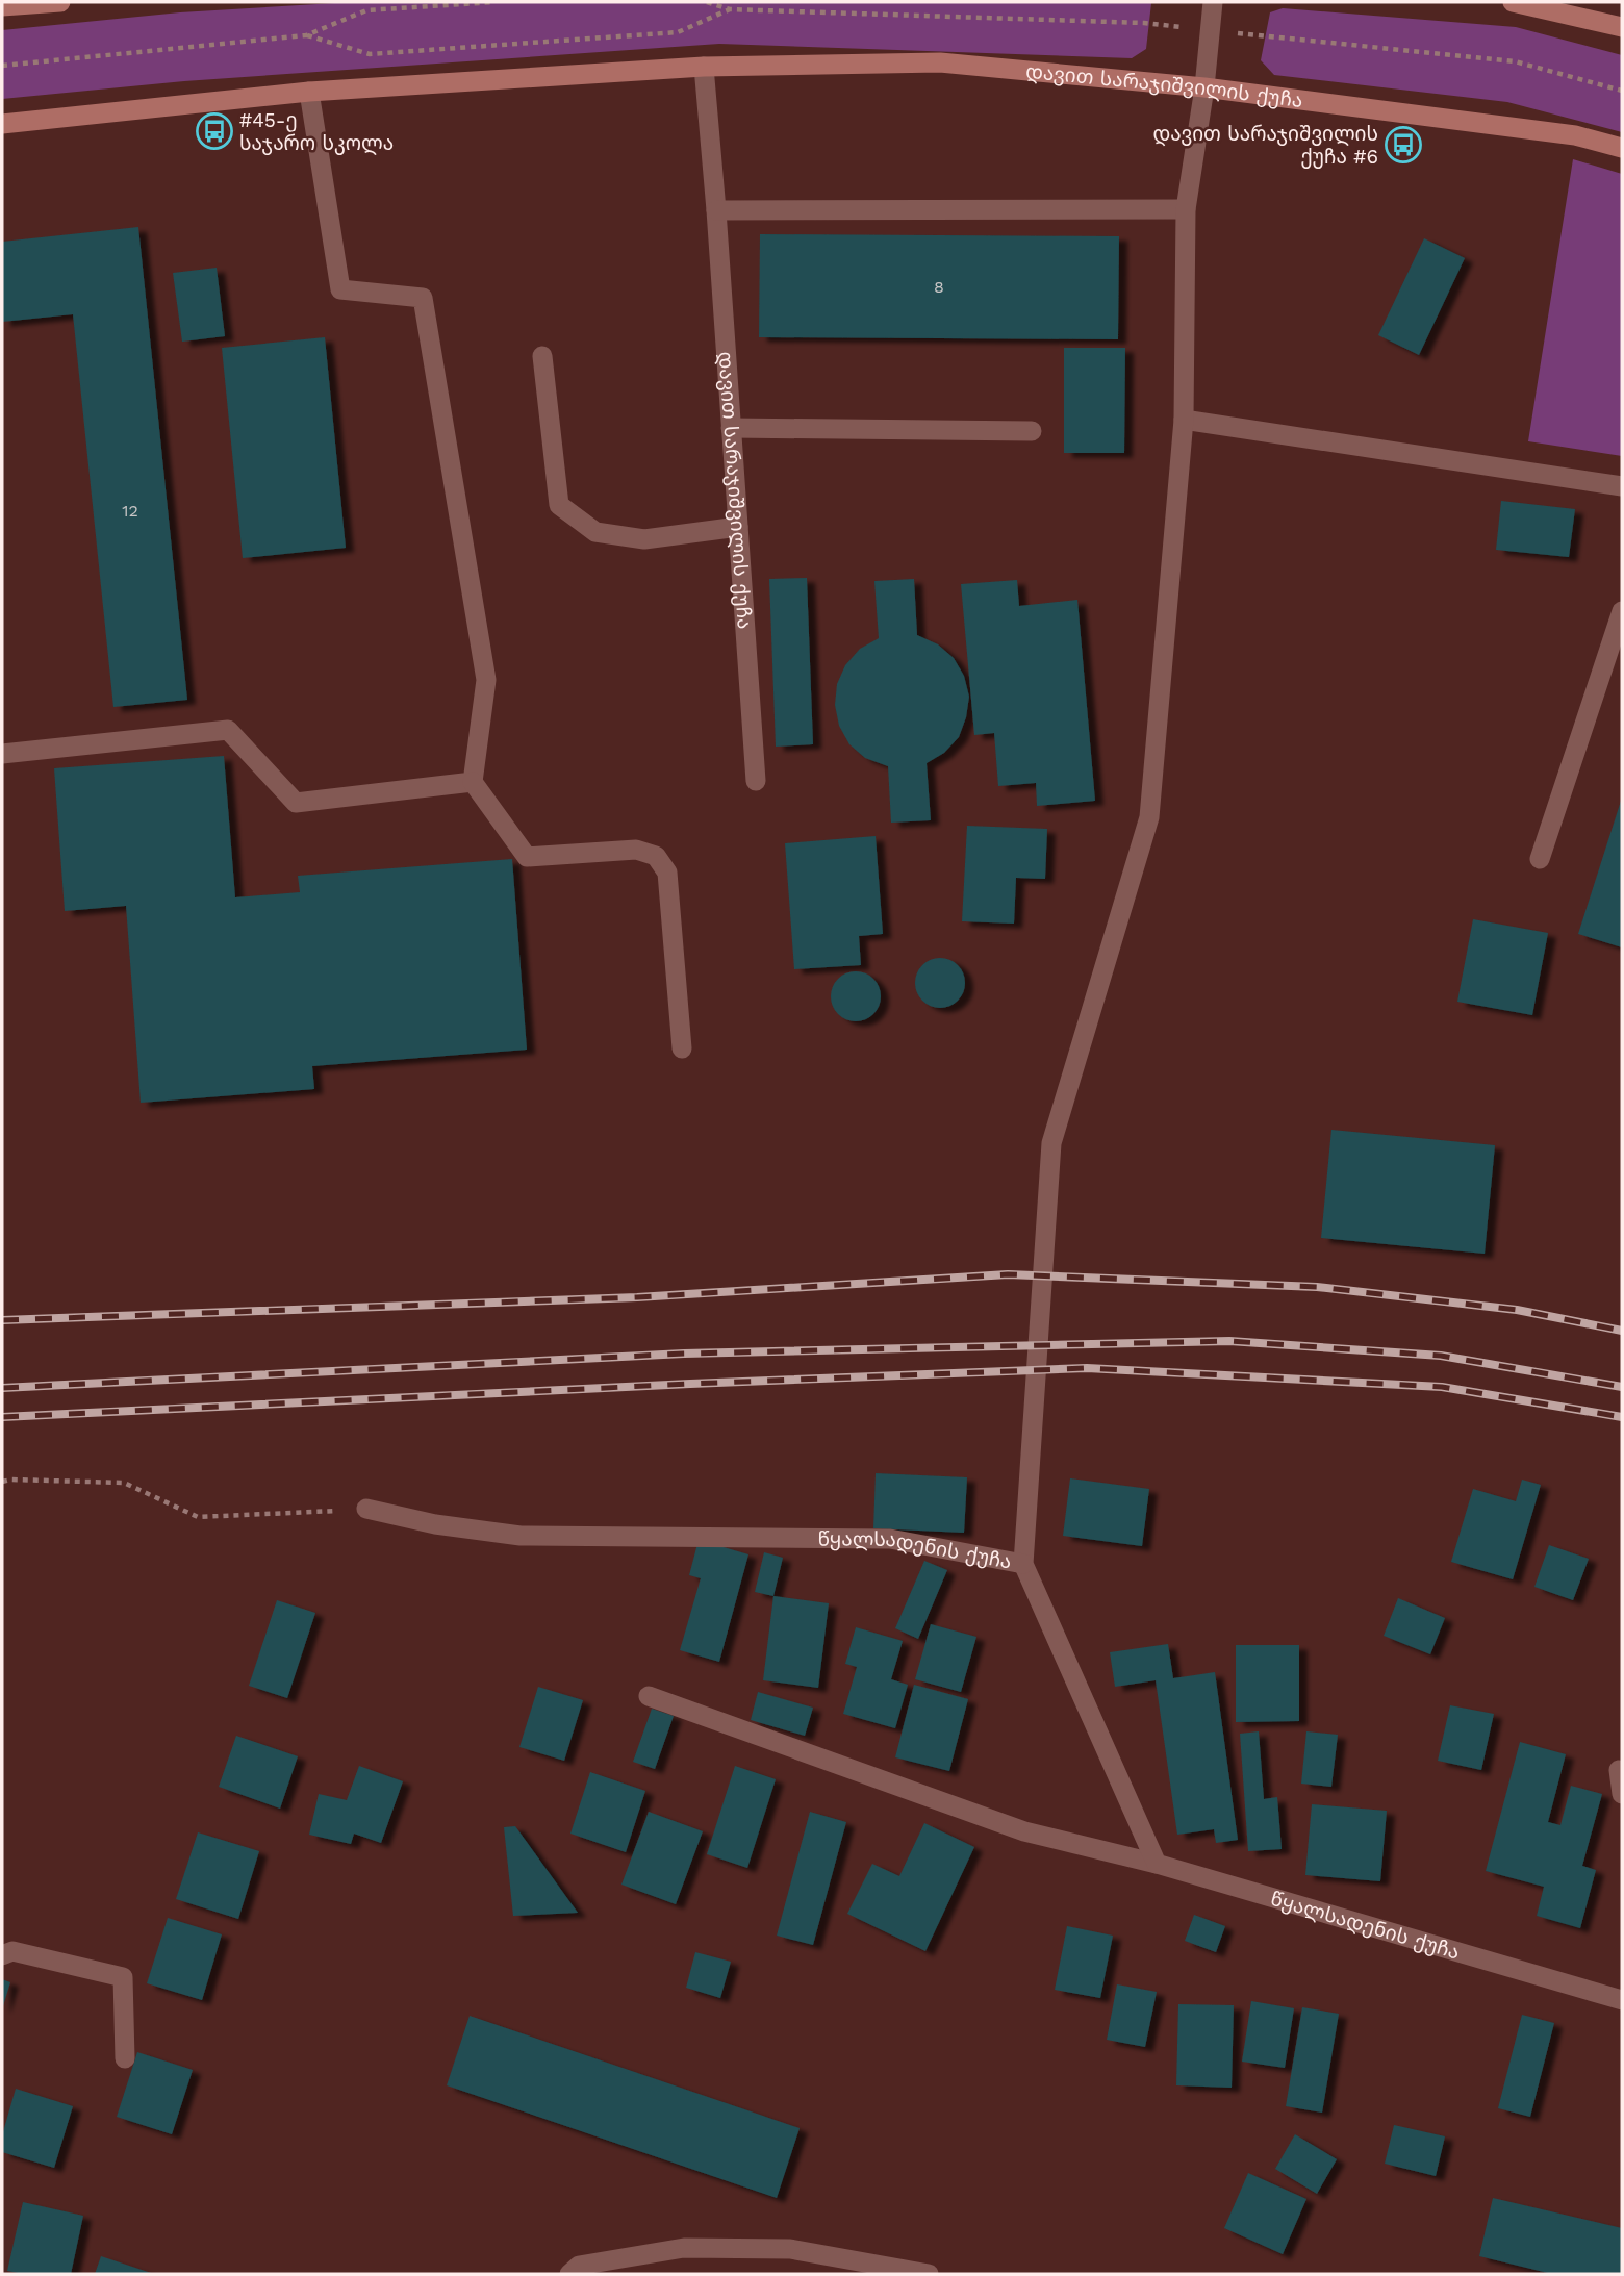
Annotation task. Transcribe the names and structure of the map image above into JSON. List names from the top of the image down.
{
  "streets": {
    "main road": ["დავით სარაჯიშვილის ქუჩა"],
    "street": ["წყალსადენის ქუჩა"]
  },
  "places": {
    "bus stop": ["#45-ე საჯარო სკოლა", "დავით სარაჯიშვილის ქუჩა #6"]
  },
  "house_numbers": ["8", "12"]
}
